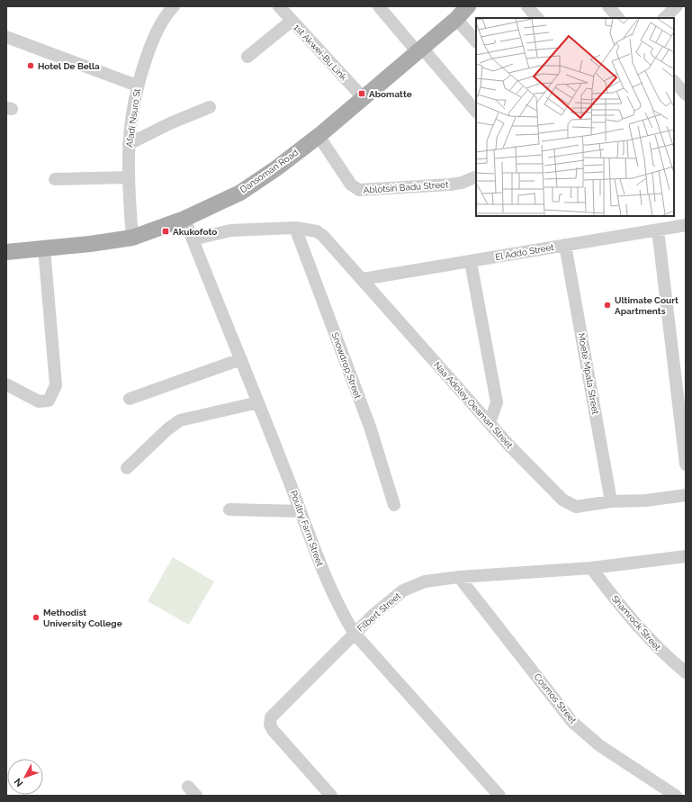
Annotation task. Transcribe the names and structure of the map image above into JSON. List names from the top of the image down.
{
  "streets": {
    "main road": ["Dansoman Road"],
    "street": [
      "1st Akwei-Bu Link",
      "Afadi Nsuro St",
      "Ablotsiri Badu Street",
      "El Addo Street",
      "Snowdrop Street",
      "Moete Mpata Street",
      "Naa Adoley Oeaman Street",
      "Poultry Farm Street",
      "Filbert Street",
      "Shamrock Street",
      "Cosmos Street"
    ]
  },
  "crossings": [
    ["1st Akwei-Bu Link", "Dansoman Road"],
    ["Afadi Nsuro St", "Dansoman Road"],
    ["Dansoman Road", "Ablotsiri Badu Street"],
    ["Dansoman Road", "Poultry Farm Street"],
    ["El Addo Street", "Moete Mpata Street"],
    ["El Addo Street", "Naa Adoley Oeaman Street"],
    ["Snowdrop Street", "Naa Adoley Oeaman Street"],
    ["Moete Mpata Street", "Naa Adoley Oeaman Street"],
    ["Naa Adoley Oeaman Street", "Poultry Farm Street"],
    ["Poultry Farm Street", "Filbert Street"],
    ["Filbert Street", "Shamrock Street"],
    ["Filbert Street", "Cosmos Street"]
  ],
  "places": {
    "other": ["Hotel De Bella", "Ultimate Court Apartments", "Methodist University College"],
    "transit": ["Abomatte", "Akukofoto"]
  },
  "north": "bottom left"
}
